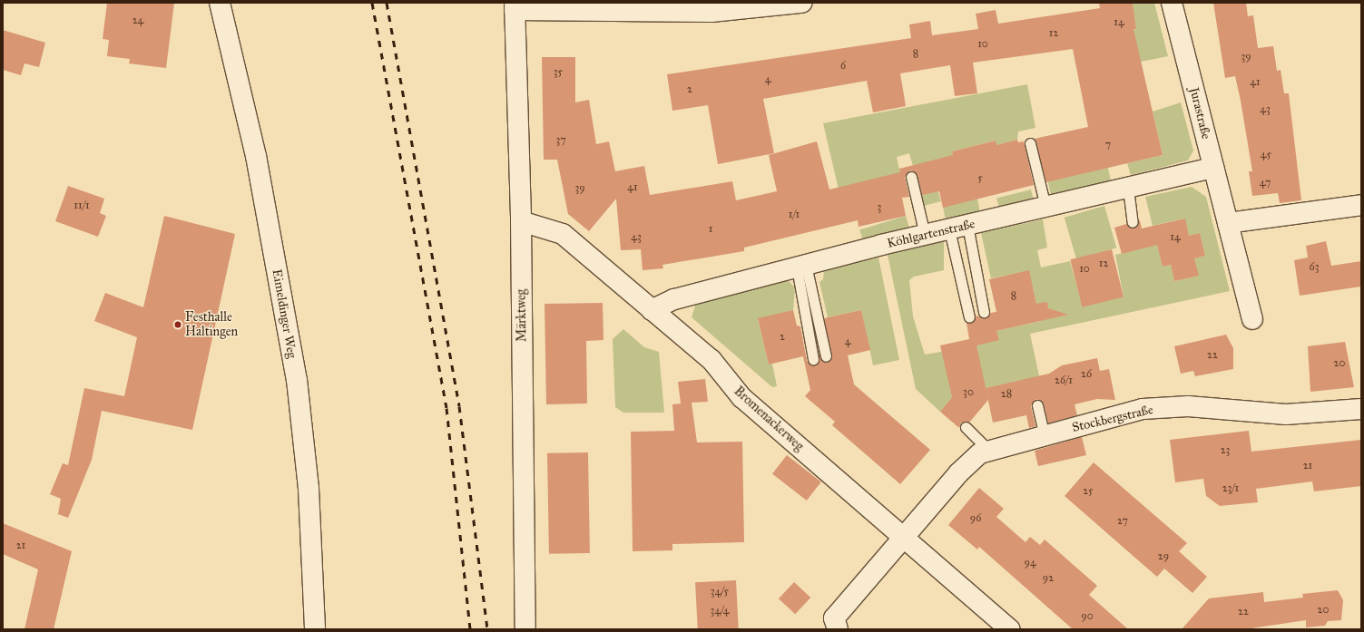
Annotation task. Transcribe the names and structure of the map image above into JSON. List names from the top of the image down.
{
  "streets": {
    "street": [
      "Jurastraße",
      "Köhlgartenstraße",
      "Eimeldinger Weg",
      "Märktweg",
      "Bromenackerweg",
      "Stockbergstraße"
    ]
  },
  "crossings": [
    ["Jurastraße", "Köhlgartenstraße"],
    ["Köhlgartenstraße", "Bromenackerweg"],
    ["Märktweg", "Bromenackerweg"],
    ["Bromenackerweg", "Stockbergstraße"]
  ],
  "places": ["Festhalle Haltingen"],
  "house_numbers": [
    "24",
    "14",
    "12",
    "10",
    "8",
    "39",
    "6",
    "35",
    "4",
    "41",
    "2",
    "43",
    "37",
    "7",
    "45",
    "5",
    "47",
    "41",
    "39",
    "11/1",
    "3",
    "1/1",
    "1",
    "43",
    "14",
    "12",
    "63",
    "10",
    "8",
    "2",
    "4",
    "22",
    "20",
    "26",
    "26/1",
    "30",
    "28",
    "23",
    "21",
    "23/1",
    "25",
    "96",
    "27",
    "21",
    "29",
    "94",
    "92",
    "34/5",
    "20",
    "34/4",
    "22",
    "90"
  ]
}
